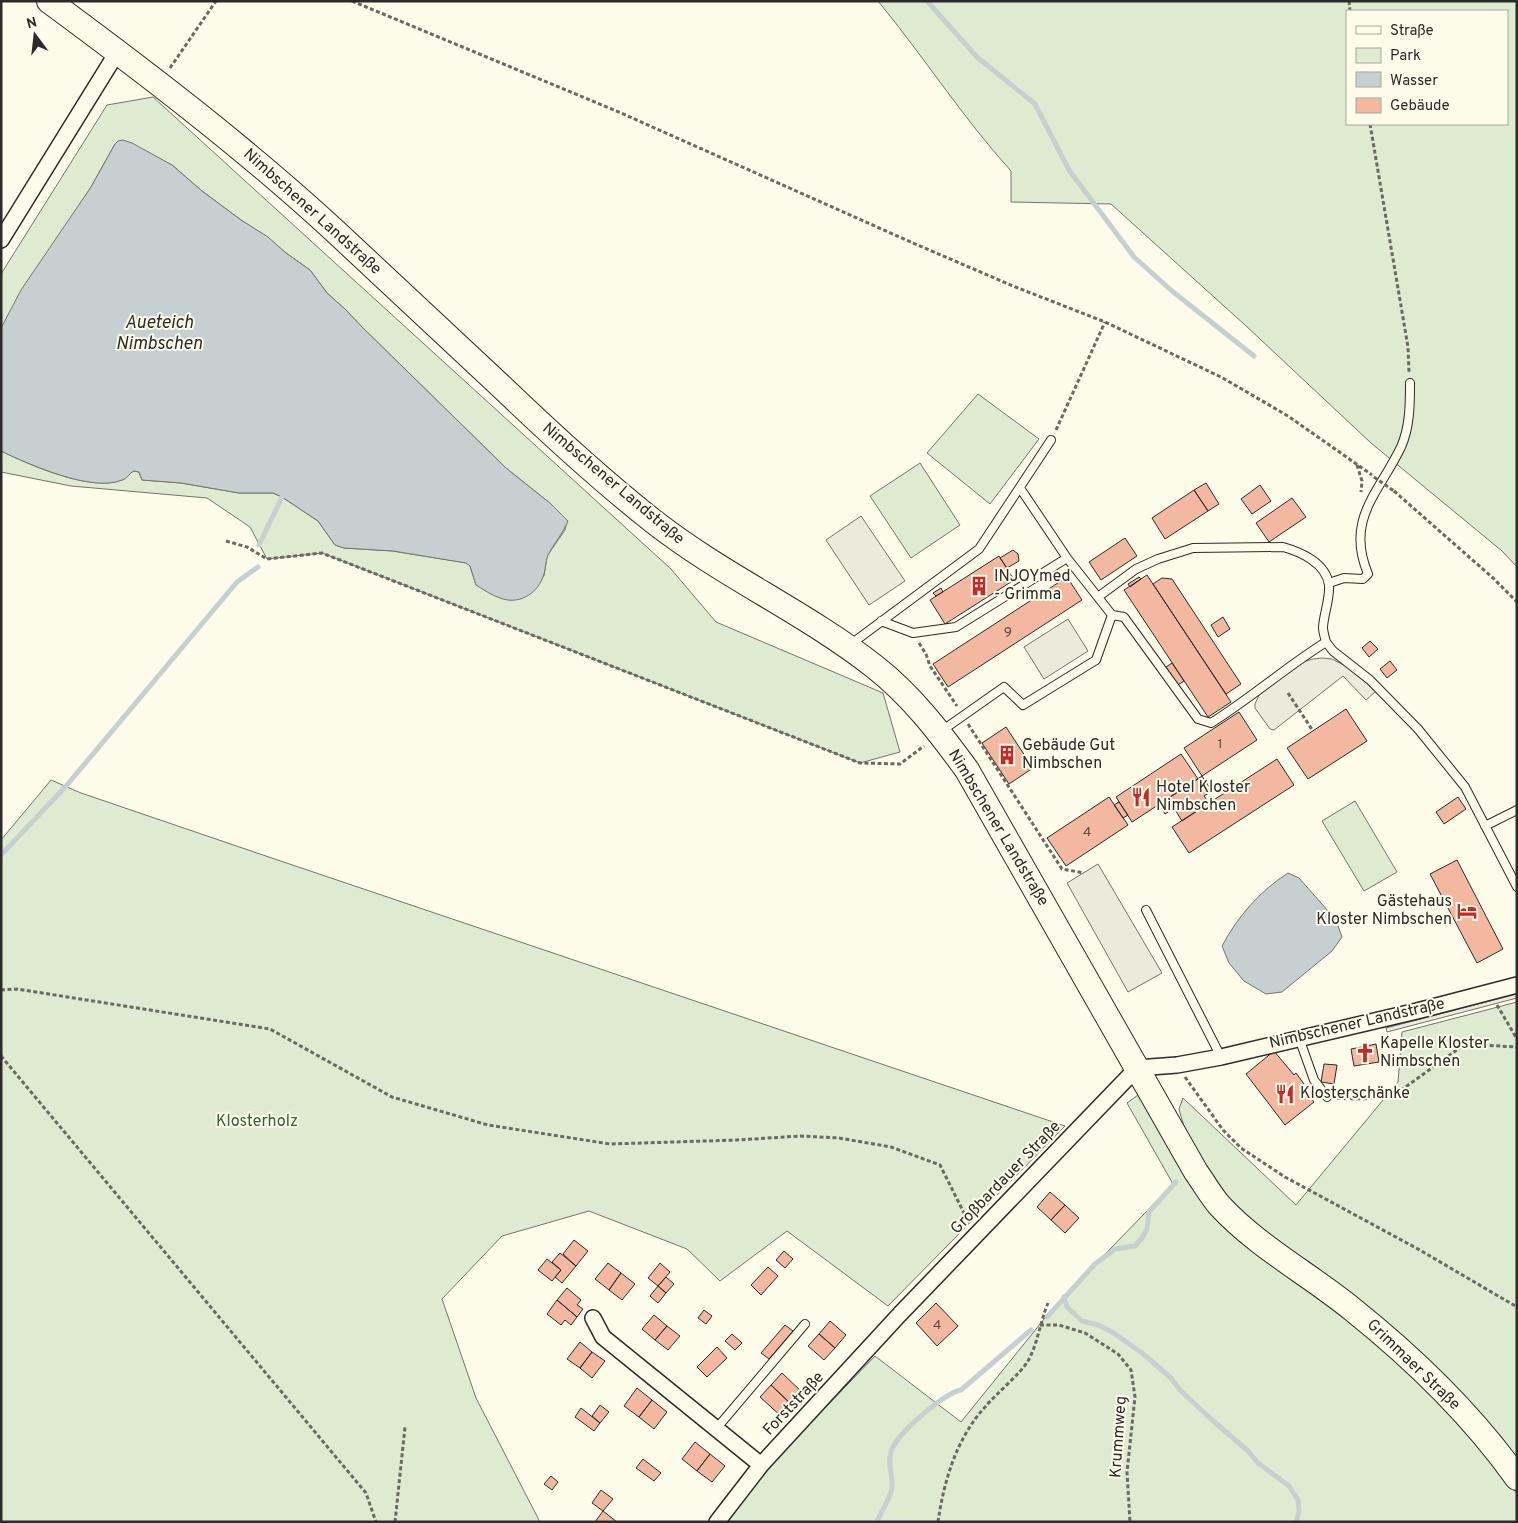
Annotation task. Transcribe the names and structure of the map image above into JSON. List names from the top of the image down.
{
  "streets": {
    "main road": ["Nimbschener Landstraße", "Grimmaer Straße"],
    "street": ["Großbardauer Straße", "Forststraße"],
    "path": ["Krummweg"]
  },
  "crossings": [
    ["Nimbschener Landstraße", "Großbardauer Straße"],
    ["Nimbschener Landstraße", "Grimmaer Straße"],
    ["Großbardauer Straße", "Forststraße"]
  ],
  "water": ["Aueteich Nimbschen"],
  "parks": ["Klosterholz"],
  "places": {
    "building": ["INJOYmed - Grimma", "Gebäude Gut Nimbschen"],
    "restaurant": ["Hotel Kloster Nimbschen", "Klosterschänke"],
    "hotel": ["Gästehaus Kloster Nimbschen"],
    "church": ["Kapelle Kloster Nimbschen"]
  },
  "house_numbers": [
    "9",
    "1",
    "4",
    "4"
  ],
  "legend": [
    "Straße",
    "Park",
    "Wasser",
    "Gebäude"
  ],
  "north": "top"
}
